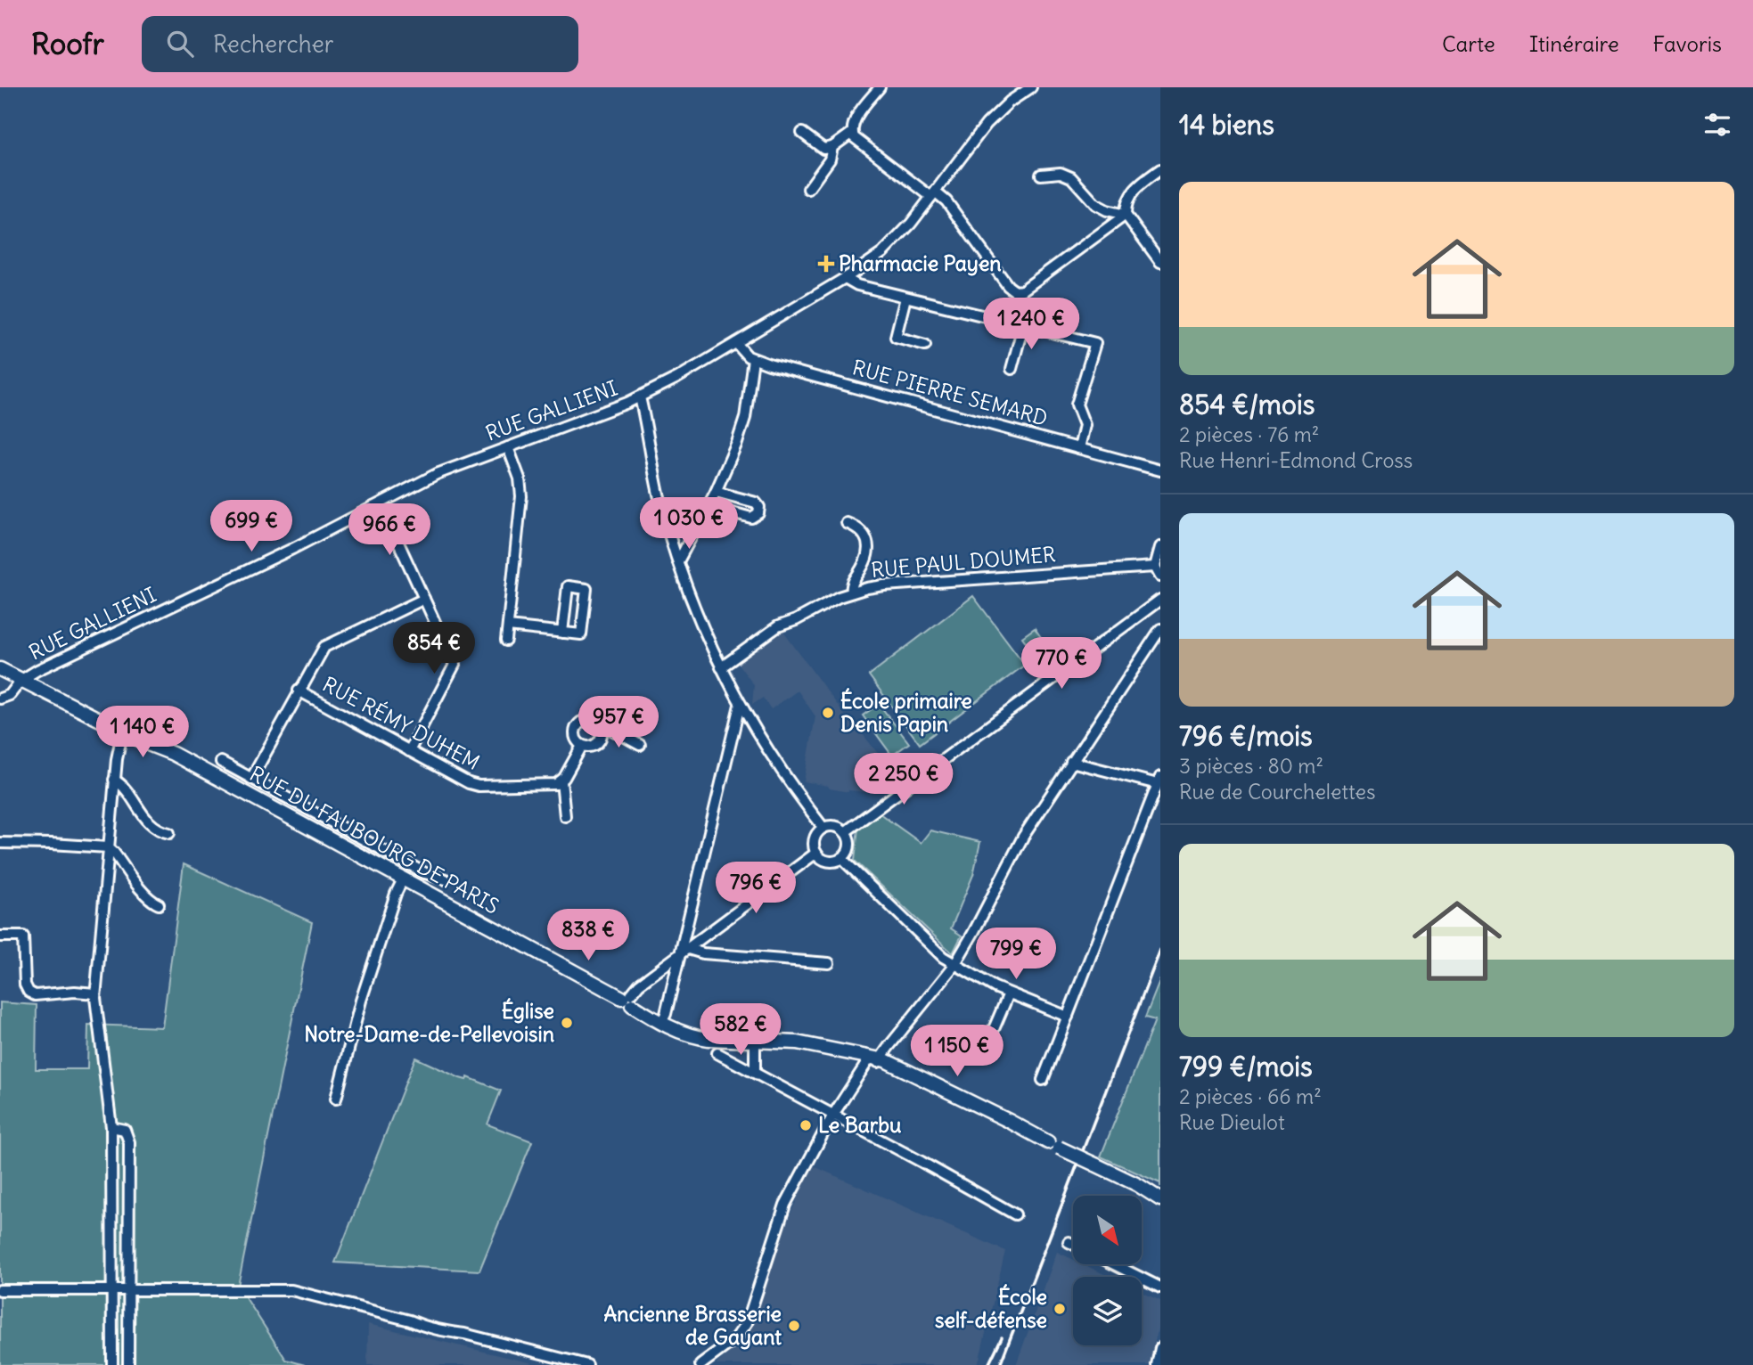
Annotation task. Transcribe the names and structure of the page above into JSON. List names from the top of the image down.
{
  "streets": {
    "main road": ["RUE DU FAUBOURG DE PARIS"],
    "street": [
      "RUE PIERRE SEMARD",
      "RUE GALLIENI",
      "RUE PAUL DOUMER",
      "RUE RÉMY DUHEM"
    ]
  },
  "crossings": [
    ["RUE PIERRE SEMARD", "RUE GALLIENI"],
    ["RUE GALLIENI", "RUE DU FAUBOURG DE PARIS"]
  ],
  "places": {
    "health": ["Pharmacie Payen"],
    "other": [
      "École primaire Denis Papin",
      "Église Notre-Dame-de-Pellevoisin",
      "Le Barbu",
      "École self-défense",
      "Ancienne Brasserie de Gayant"
    ]
  },
  "north": "bottom right",
  "page": {
    "header": "Roofr",
    "search": "Rechercher",
    "nav": ["Carte", "Itinéraire", "Favoris"],
    "heading": "14 biens",
    "list": [
      {
        "name": "854 €/mois",
        "note": "2 pièces · 76 m² · Rue Henri-Edmond Cross"
      },
      {
        "name": "796 €/mois",
        "note": "3 pièces · 80 m² · Rue de Courchelettes"
      },
      {
        "name": "799 €/mois",
        "note": "2 pièces · 66 m² · Rue Dieulot"
      }
    ],
    "price": [
      "1 240 €",
      "1 030 €",
      "699 €",
      "966 €",
      "854 €",
      "770 €",
      "957 €",
      "1 140 €",
      "2 250 €",
      "796 €",
      "838 €",
      "799 €",
      "582 €",
      "1 150 €"
    ]
  }
}
